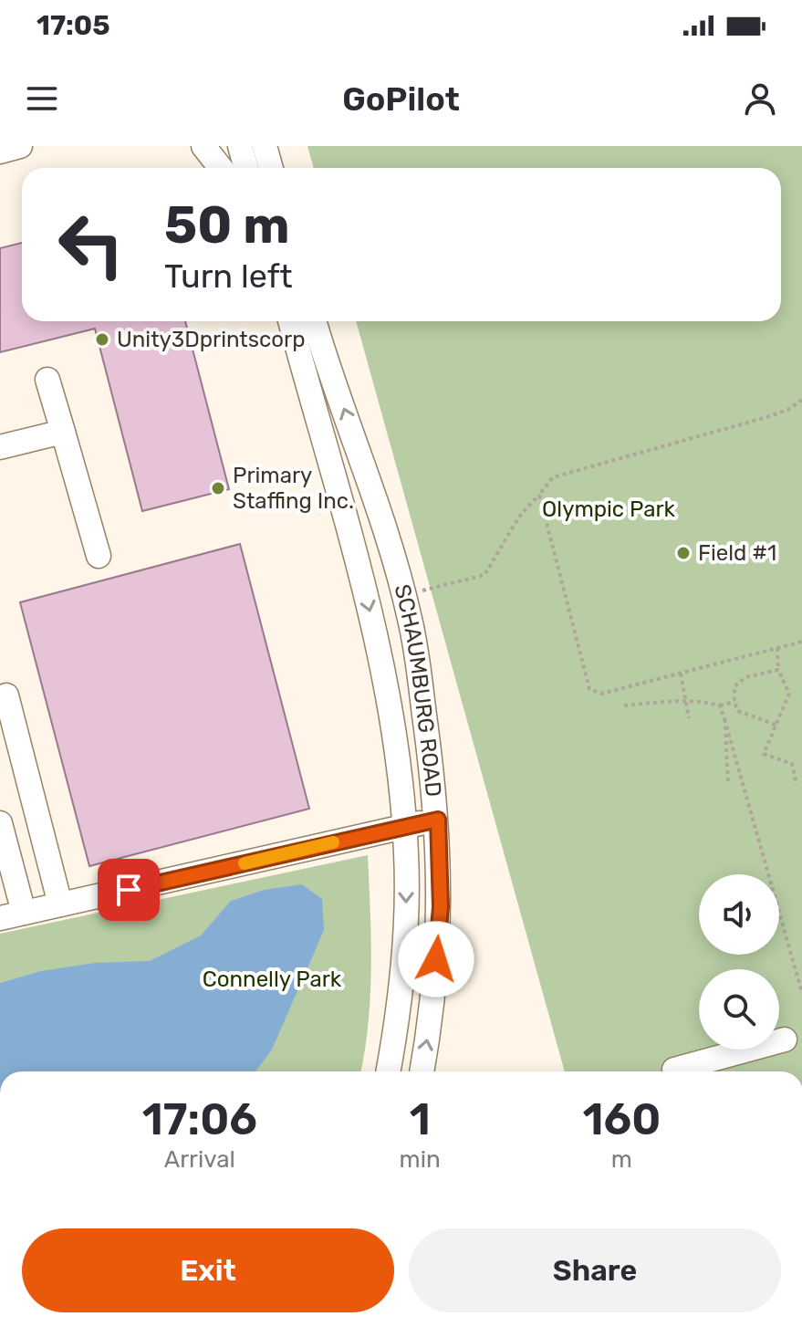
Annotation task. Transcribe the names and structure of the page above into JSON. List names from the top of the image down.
{
  "streets": {
    "street": ["SCHAUMBURG ROAD"]
  },
  "parks": ["Olympic Park", "Connelly Park"],
  "places": ["Unity3Dprintscorp", "Primary Staffing Inc.", "Field #1"],
  "page": {
    "status": "17:05",
    "header": "GoPilot",
    "turn": ["50 m", "Turn left"],
    "eta": [
      "17:06",
      "Arrival",
      "1",
      "min",
      "160",
      "m"
    ],
    "buttons": ["Exit", "Share"]
  }
}
